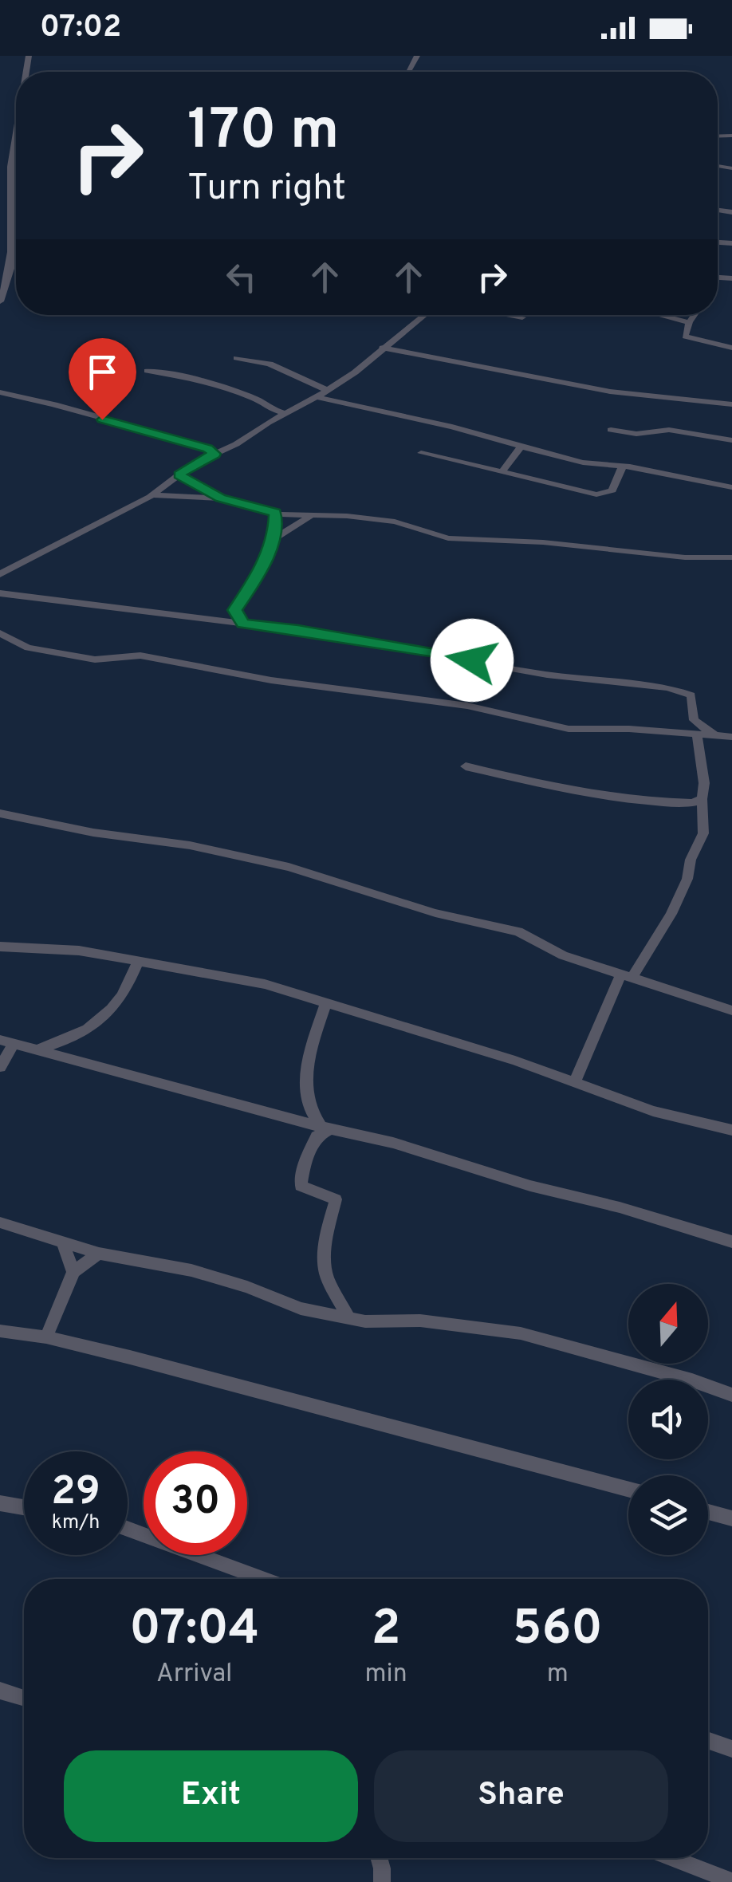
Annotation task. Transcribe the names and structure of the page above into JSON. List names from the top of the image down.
{
  "north": "top",
  "page": {
    "status": "07:02",
    "turn": ["170 m", "Turn right"],
    "speed": "29 km/h",
    "limit": "30",
    "eta": [
      "07:04",
      "Arrival",
      "2",
      "min",
      "560",
      "m"
    ],
    "buttons": ["Exit", "Share"]
  }
}
